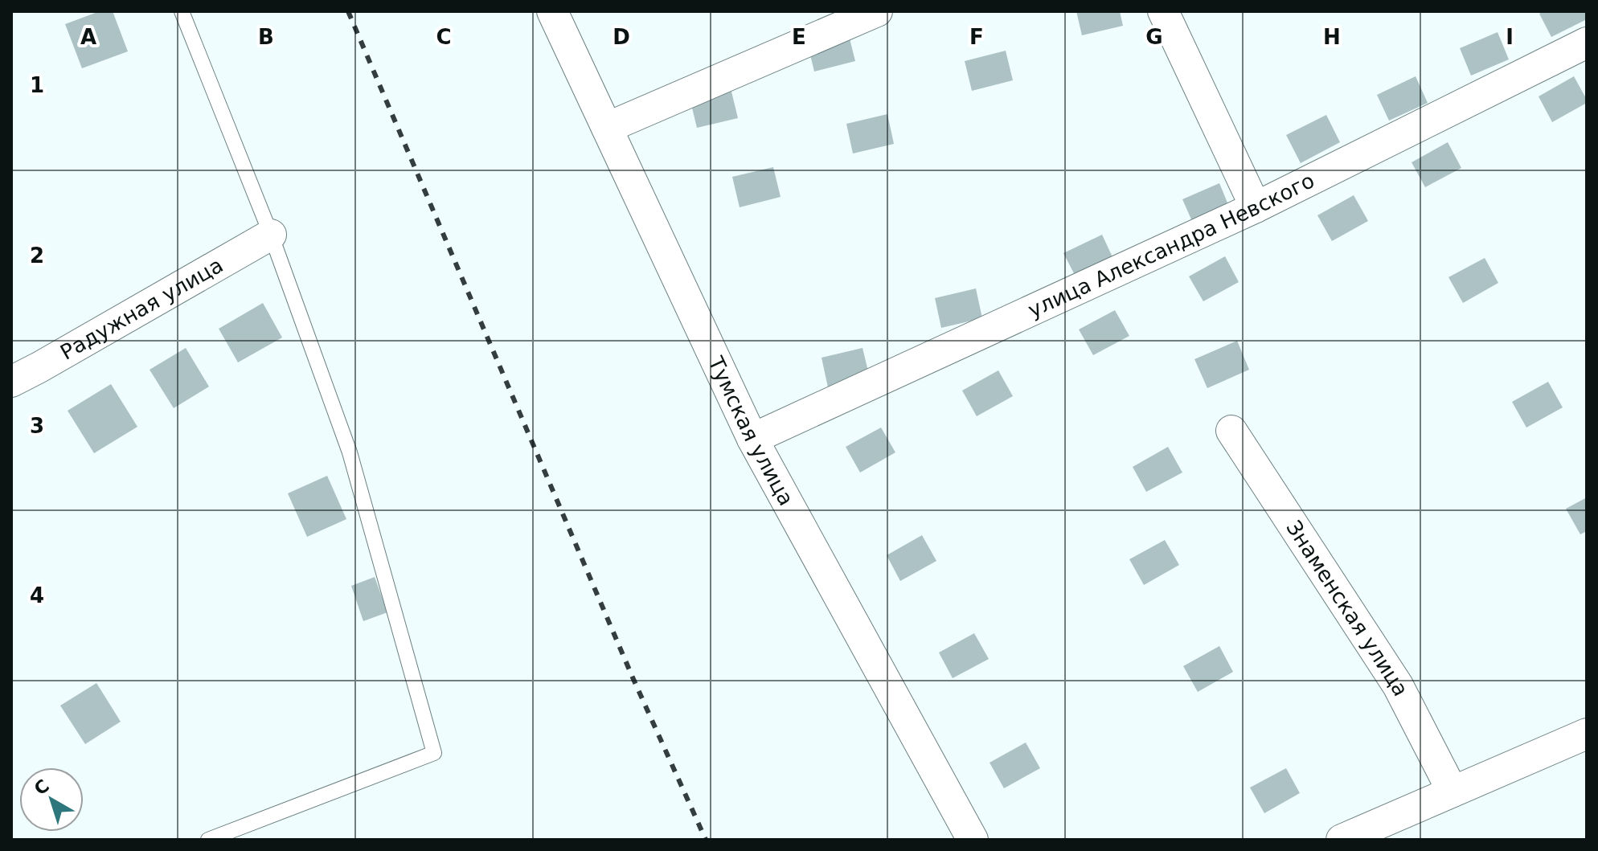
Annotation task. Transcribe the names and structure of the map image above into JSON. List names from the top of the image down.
{
  "streets": {
    "street": [
      "улица Александра Невского",
      "Радужная улица",
      "Тумская улица",
      "Знаменская улица"
    ]
  },
  "crossings": [
    ["улица Александра Невского", "Тумская улица"]
  ],
  "north": "top left",
  "grid": {
    "columns": [
      "A",
      "B",
      "C",
      "D",
      "E",
      "F",
      "G",
      "H",
      "I"
    ],
    "rows": [
      "1",
      "2",
      "3",
      "4"
    ]
  }
}
